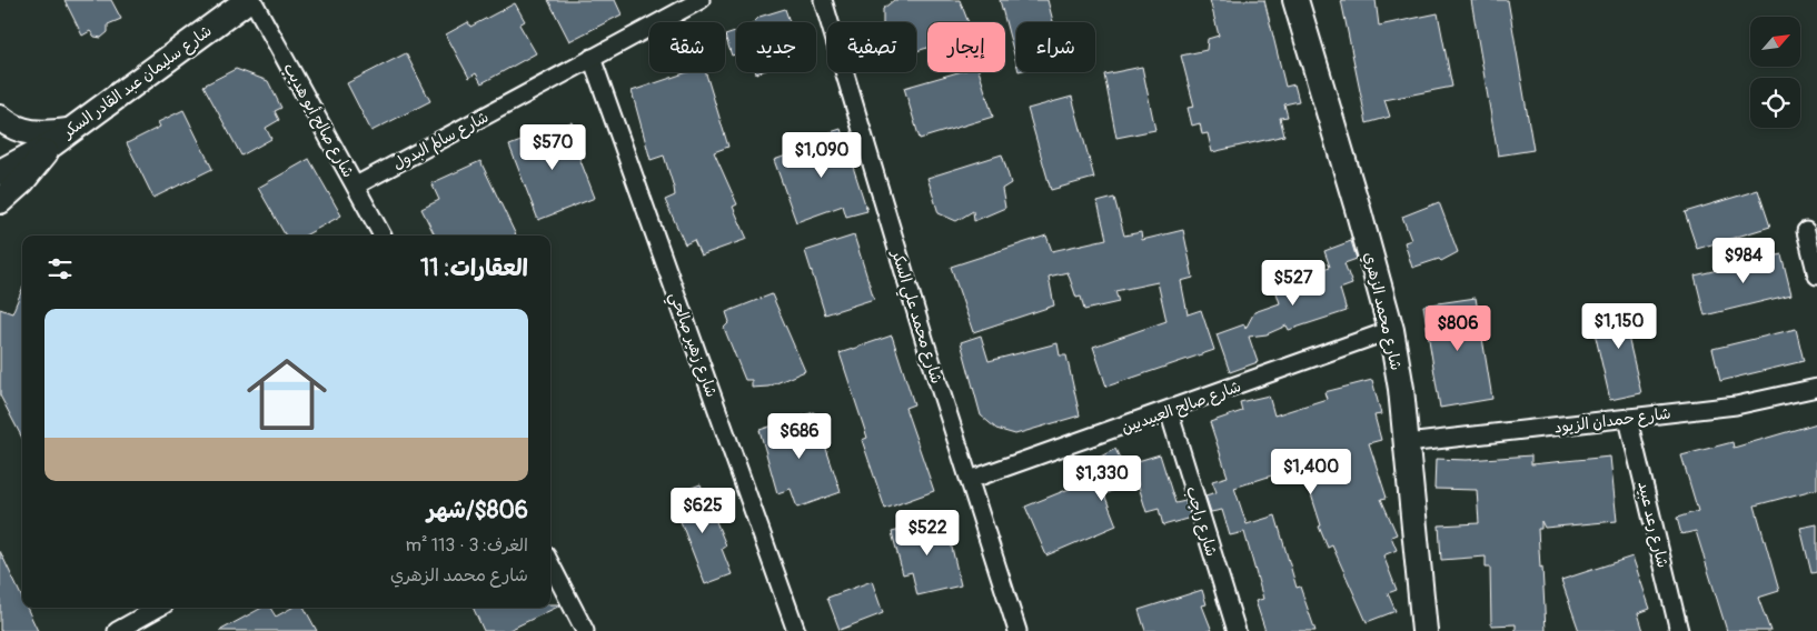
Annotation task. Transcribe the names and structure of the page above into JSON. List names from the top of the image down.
{
  "streets": {
    "street": [
      "شارع سليمان عبد القادر السكر",
      "شارع صالح أبو هديب",
      "شارع سالم البدول",
      "شارع محمد الزهري",
      "شارع محمد علي السكر",
      "شارع زهير صالحي",
      "شارع صالح العبيديين",
      "شارع حمدان الزيود",
      "شارع راجب",
      "شارع رعد عبيد"
    ]
  },
  "crossings": [
    ["شارع سليمان عبد القادر السكر", "شارع صالح أبو هديب"],
    ["شارع صالح أبو هديب", "شارع سالم البدول"],
    ["شارع سالم البدول", "شارع زهير صالحي"],
    ["شارع محمد الزهري", "شارع صالح العبيديين"],
    ["شارع محمد الزهري", "شارع حمدان الزيود"],
    ["شارع محمد علي السكر", "شارع صالح العبيديين"],
    ["شارع صالح العبيديين", "شارع راجب"],
    ["شارع حمدان الزيود", "شارع رعد عبيد"]
  ],
  "north": "top right",
  "page": {
    "chip": [
      "شراء",
      "إيجار",
      "تصفية",
      "جديد",
      "شقة"
    ],
    "price": [
      "$570",
      "$1,090",
      "$984",
      "$527",
      "$1,150",
      "$806",
      "$686",
      "$1,400",
      "$1,330",
      "$625",
      "$522"
    ],
    "heading": "العقارات: 11",
    "list": [
      {
        "name": "$806/شهر",
        "note": "الغرف: 3 · 113 m² · شارع محمد الزهري"
      }
    ]
  }
}
